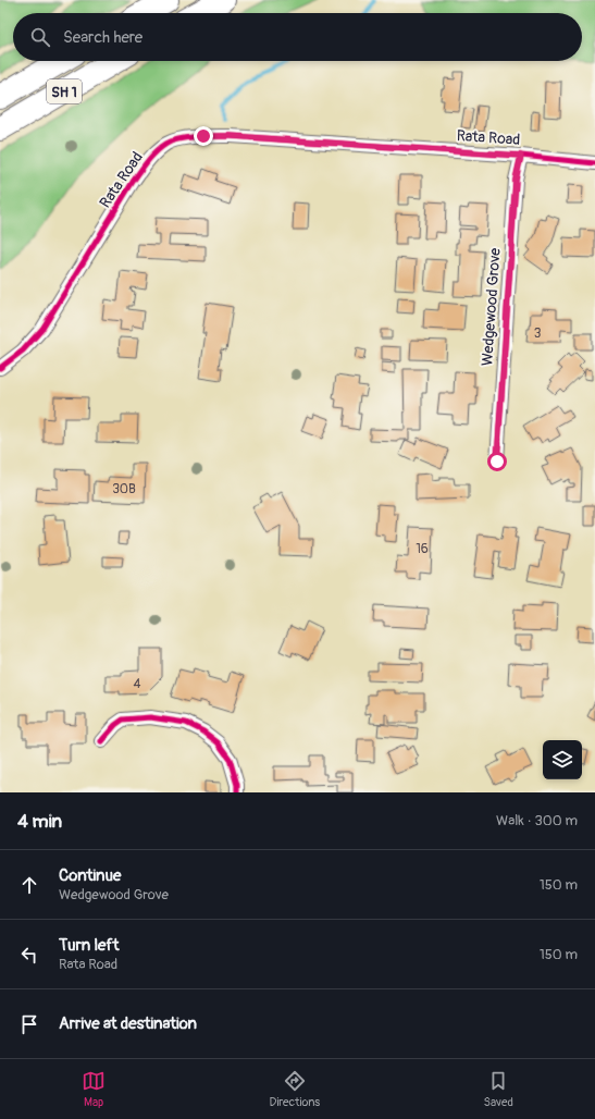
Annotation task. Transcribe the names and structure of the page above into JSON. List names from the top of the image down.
{
  "streets": {
    "highway": ["SH 1"],
    "street": ["Rata Road", "Wedgewood Grove"]
  },
  "crossings": [
    ["Rata Road", "Wedgewood Grove"]
  ],
  "house_numbers": [
    "3",
    "30B",
    "16",
    "4"
  ],
  "page": {
    "search": "Search here",
    "heading": ["4 min", "Walk · 300 m"],
    "list": [
      ["Continue", "Wedgewood Grove", "150 m"],
      ["Turn left", "Rata Road", "150 m"],
      "Arrive at destination"
    ],
    "nav": ["Map", "Directions", "Saved"]
  }
}
